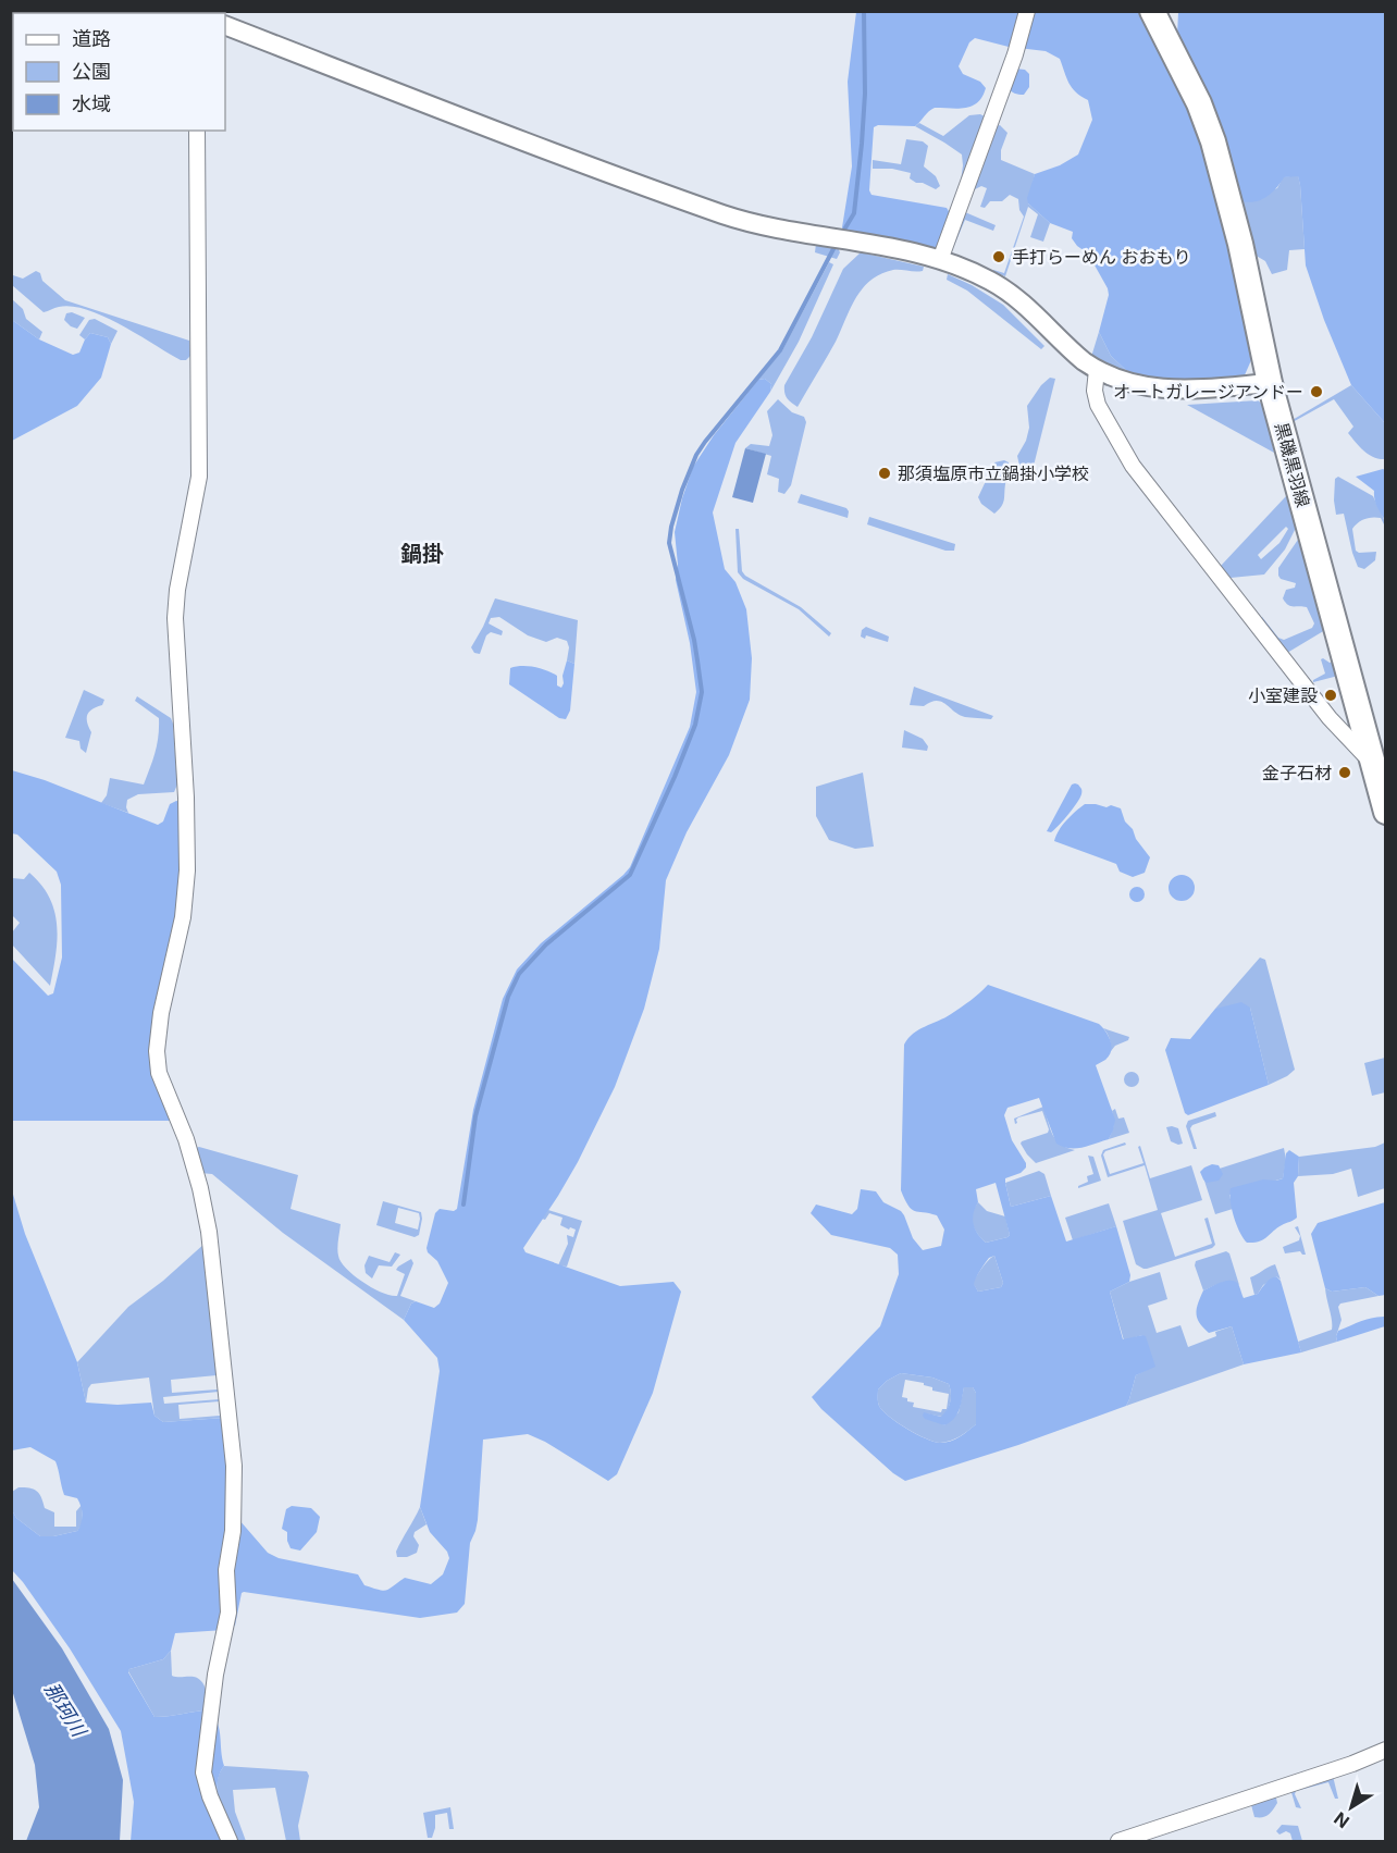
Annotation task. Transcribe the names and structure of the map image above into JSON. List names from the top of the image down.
{
  "streets": {
    "main road": ["黒磯黒羽線"]
  },
  "districts": ["鍋掛"],
  "water": ["那珂川"],
  "places": [
    "手打らーめん おおもり",
    "オートガレージアンドー",
    "那須塩原市立鍋掛小学校",
    "小室建設",
    "金子石材"
  ],
  "legend": ["道路", "公園", "水域"],
  "north": "bottom left"
}
